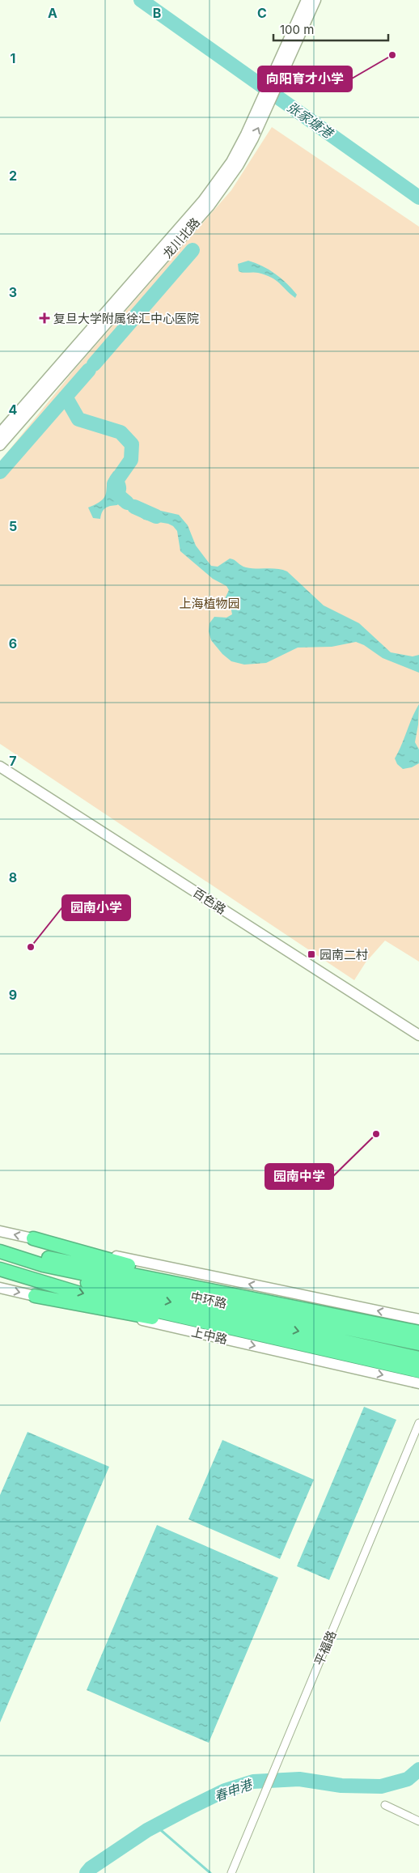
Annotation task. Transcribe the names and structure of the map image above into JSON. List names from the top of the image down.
{
  "streets": {
    "highway": ["中环路"],
    "street": [
      "龙川北路",
      "百色路",
      "上中路",
      "平福路"
    ]
  },
  "water": ["张家塘港", "春申港"],
  "parks": ["上海植物园"],
  "places": {
    "other": ["向阳育才小学", "园南小学", "园南中学"],
    "health": ["复旦大学附属徐汇中心医院"],
    "transit": ["园南二村"]
  },
  "scale_bar": "100 m",
  "grid": {
    "columns": ["A", "B", "C"],
    "rows": [
      "1",
      "2",
      "3",
      "4",
      "5",
      "6",
      "7",
      "8",
      "9"
    ]
  }
}
